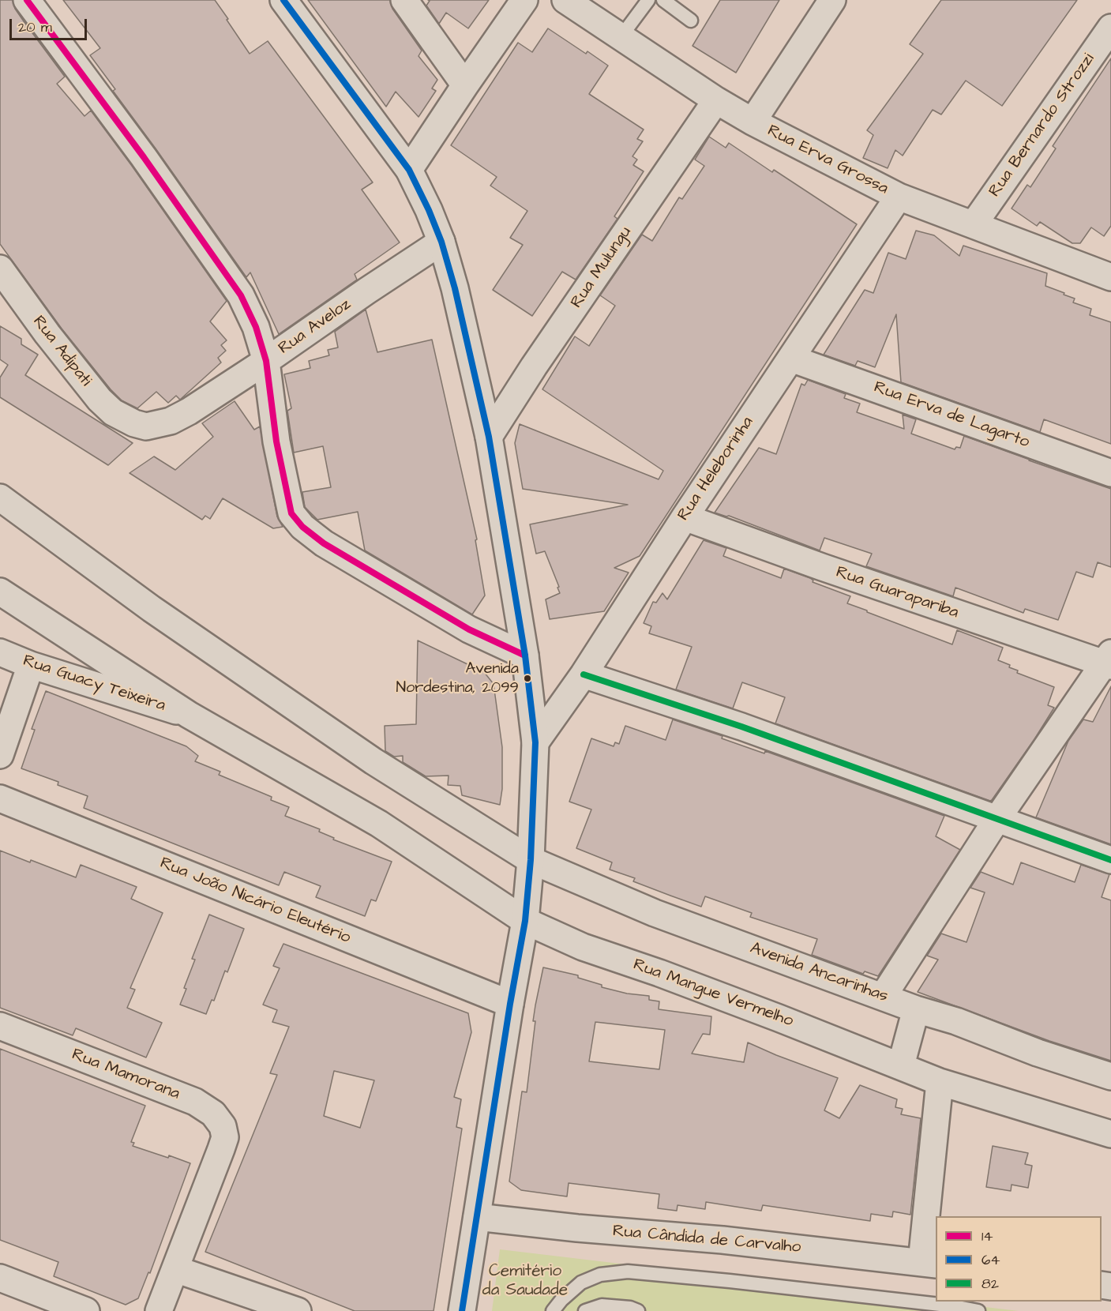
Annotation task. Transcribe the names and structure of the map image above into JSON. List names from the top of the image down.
{
  "streets": {
    "street": [
      "Rua Bernardo Strozzi",
      "Rua Erva Grossa",
      "Rua Mulungu",
      "Rua Aveloz",
      "Rua Adipati",
      "Rua Erva de Lagarto",
      "Rua Heleborinha",
      "Rua Guarapariba",
      "Rua Guacy Teixeira",
      "Rua João Nicário Eleutério",
      "Avenida Ancarinhas",
      "Rua Mangue Vermelho",
      "Rua Mamorana",
      "Rua Cândida de Carvalho"
    ]
  },
  "crossings": [
    ["Rua Bernardo Strozzi", "Rua Erva Grossa"],
    ["Rua Erva Grossa", "Rua Mulungu"],
    ["Rua Erva Grossa", "Rua Heleborinha"],
    ["Rua Aveloz", "Rua Adipati"],
    ["Rua Erva de Lagarto", "Rua Heleborinha"],
    ["Rua Heleborinha", "Rua Guarapariba"],
    ["Rua Guacy Teixeira", "Rua Mangue Vermelho"]
  ],
  "parks": ["Cemitério da Saudade"],
  "places": ["Avenida Nordestina, 2099"],
  "lines": ["transit line 14", "transit line 64", "transit line 82"],
  "legend": ["14", "64", "82"],
  "scale_bar": "20 m"
}
